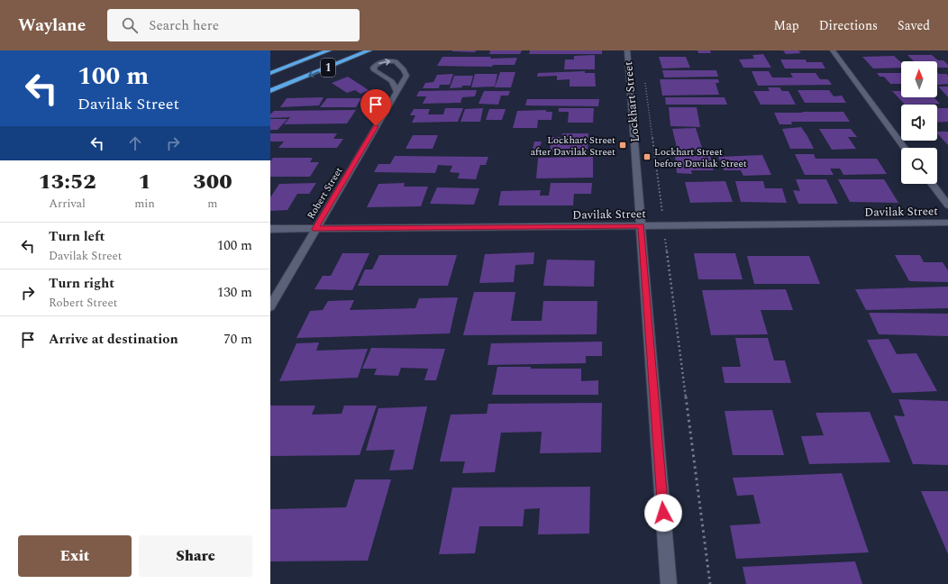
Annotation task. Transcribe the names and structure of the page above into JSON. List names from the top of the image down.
{
  "streets": {
    "highway": ["1"],
    "street": ["Lockhart Street", "Robert Street", "Davilak Street"]
  },
  "crossings": [
    ["Lockhart Street", "Davilak Street"],
    ["Robert Street", "Davilak Street"]
  ],
  "places": {
    "transit": ["Lockhart Street after Davilak Street", "Lockhart Street before Davilak Street"]
  },
  "north": "top",
  "page": {
    "header": "Waylane",
    "search": "Search here",
    "nav": ["Map", "Directions", "Saved"],
    "turn": ["100 m", "Davilak Street"],
    "eta": [
      "13:52",
      "Arrival",
      "1",
      "min",
      "300",
      "m"
    ],
    "list": [
      {
        "name": "Turn left",
        "note": "Davilak Street",
        "value": "100 m"
      },
      {
        "name": "Turn right",
        "note": "Robert Street",
        "value": "130 m"
      },
      {
        "name": "Arrive at destination",
        "value": "70 m"
      }
    ],
    "buttons": ["Exit", "Share"]
  }
}
